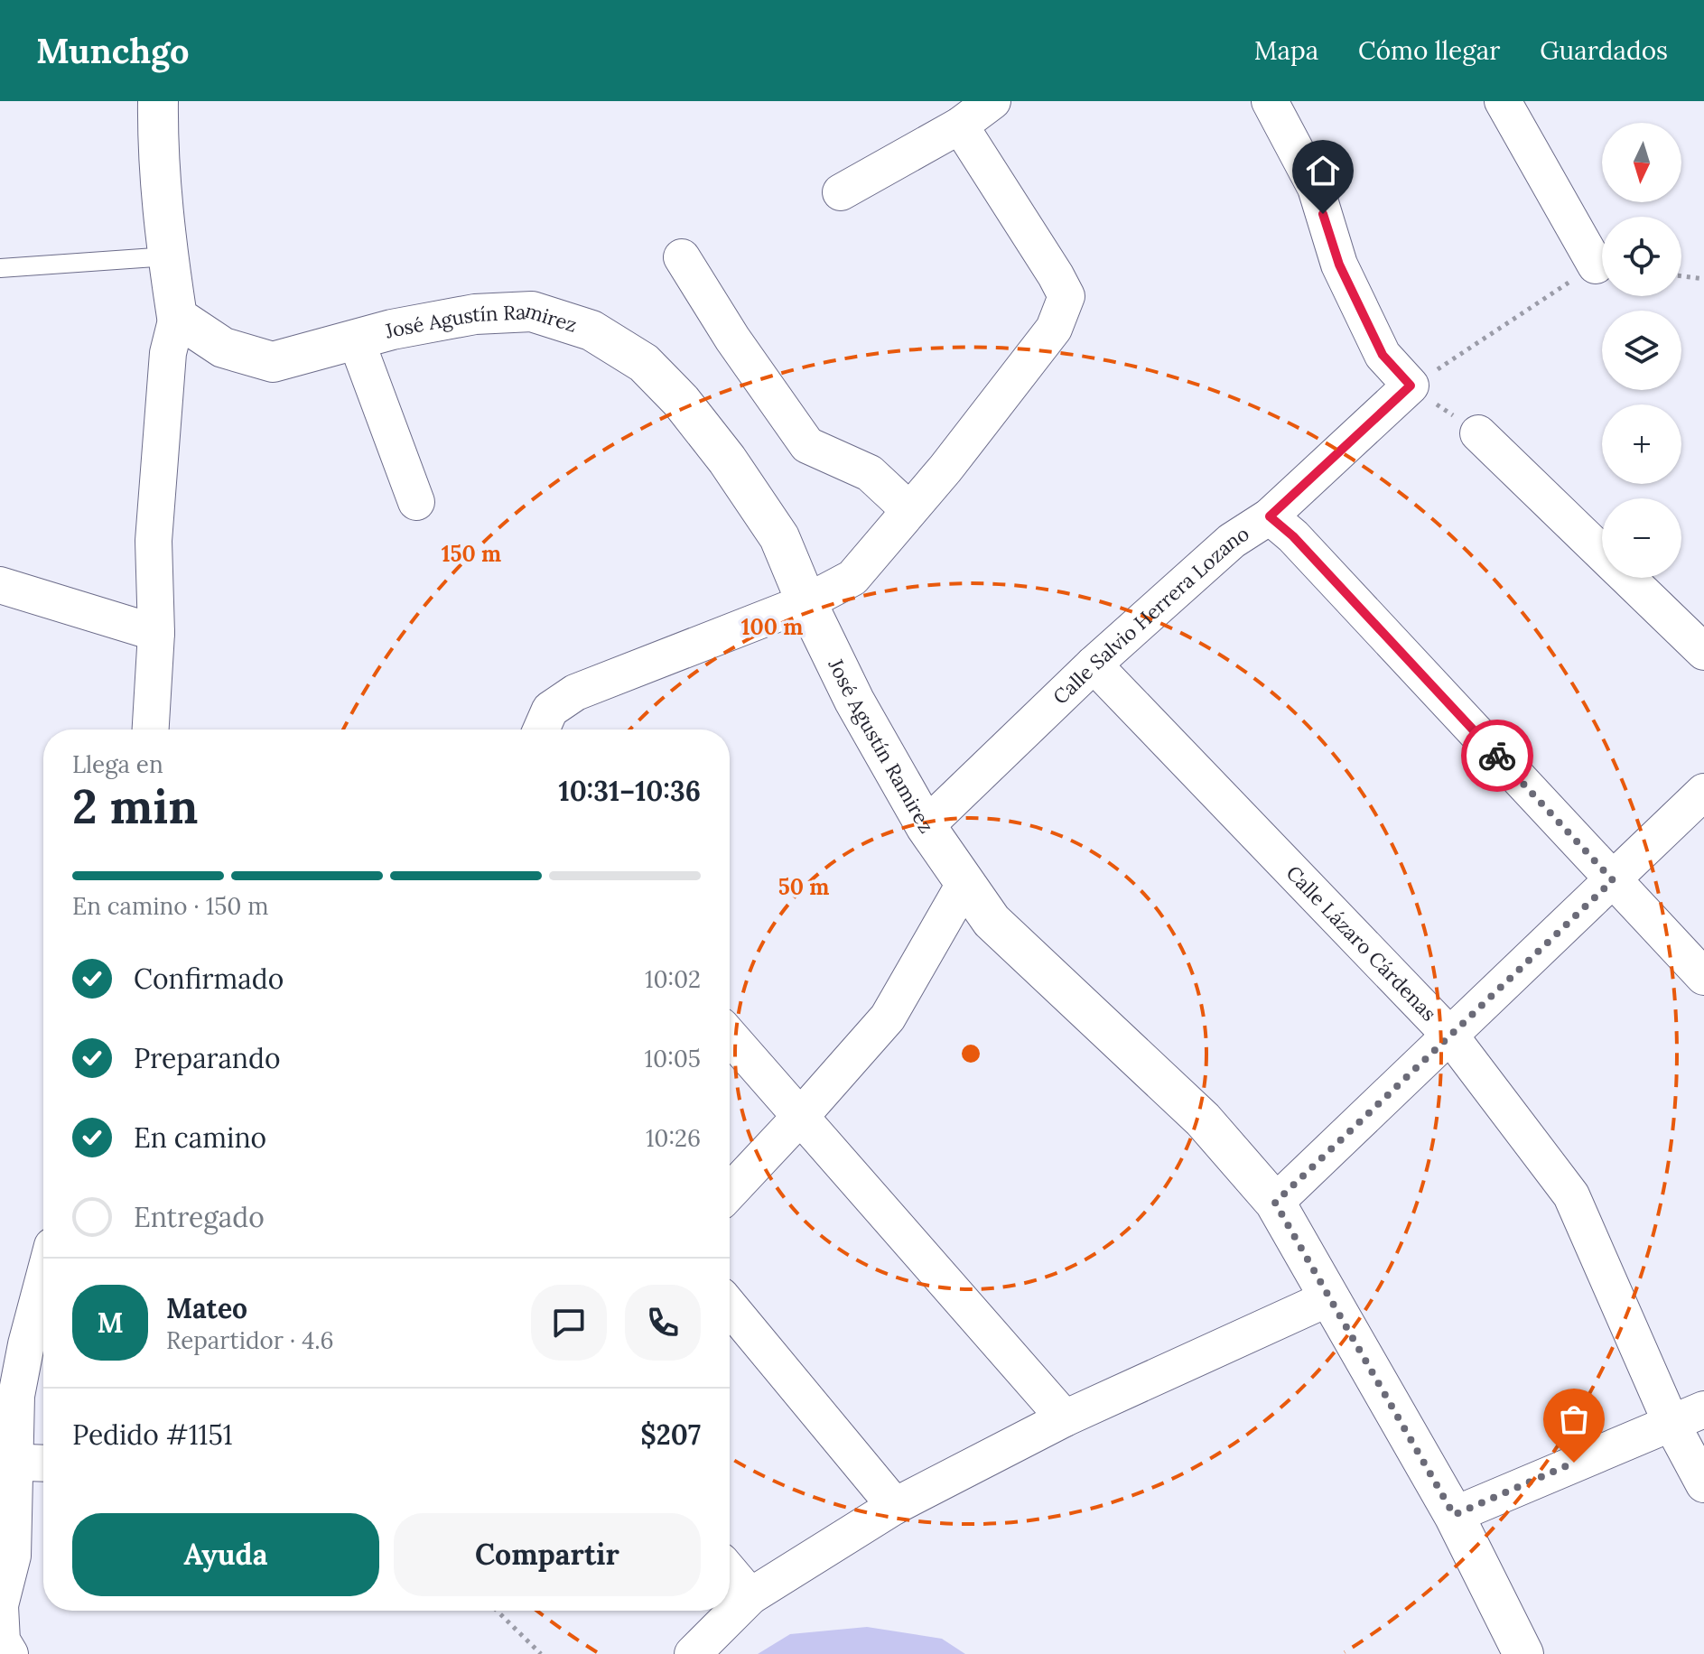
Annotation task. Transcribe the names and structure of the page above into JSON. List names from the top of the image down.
{
  "streets": {
    "street": ["José Agustín Ramirez", "Calle Salvio Herrera Lozano", "Calle Lázaro Cárdenas"]
  },
  "crossings": [
    ["José Agustín Ramirez", "Calle Salvio Herrera Lozano"],
    ["Calle Salvio Herrera Lozano", "Calle Lázaro Cárdenas"]
  ],
  "north": "bottom",
  "page": {
    "header": "Munchgo",
    "nav": ["Mapa", "Cómo llegar", "Guardados"],
    "map_buttons": ["+", "−"],
    "heading": ["2 min", "Llega en", "10:31–10:36"],
    "panel": [
      "Mateo",
      "Repartidor · 4.6",
      "Pedido #1151",
      "$207"
    ],
    "bar": "En camino · 150 m",
    "list": [
      ["Confirmado", "10:02"],
      ["Preparando", "10:05"],
      ["En camino", "10:26"],
      "Entregado"
    ],
    "round": "M",
    "buttons": ["Ayuda", "Compartir"]
  },
  "rings": ["150 m", "100 m", "50 m"]
}
